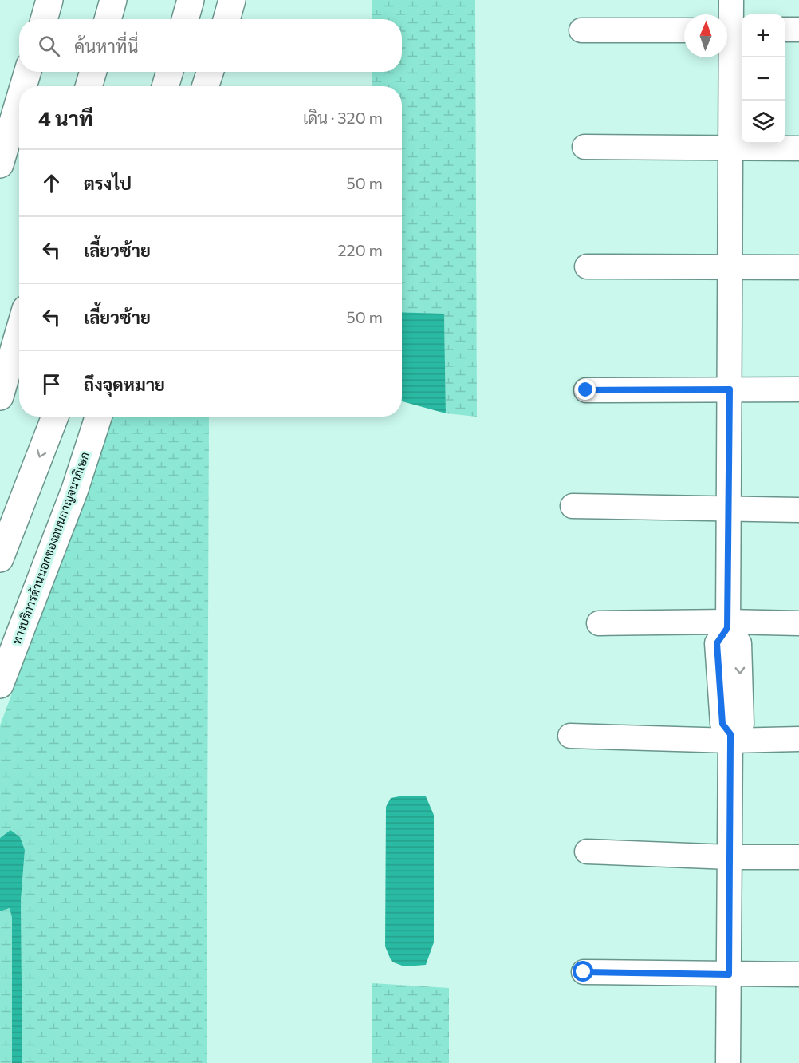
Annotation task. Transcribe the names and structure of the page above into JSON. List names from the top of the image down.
{
  "streets": {
    "main road": ["ทางบริการด้านนอกของถนนกาญจนาภิเษก"]
  },
  "north": "top",
  "page": {
    "map_buttons": ["+", "−"],
    "search": "ค้นหาที่นี่",
    "heading": ["4 นาที", "เดิน · 320 m"],
    "list": [
      ["ตรงไป", "50 m"],
      ["เลี้ยวซ้าย", "220 m"],
      ["เลี้ยวซ้าย", "50 m"],
      "ถึงจุดหมาย"
    ]
  }
}
